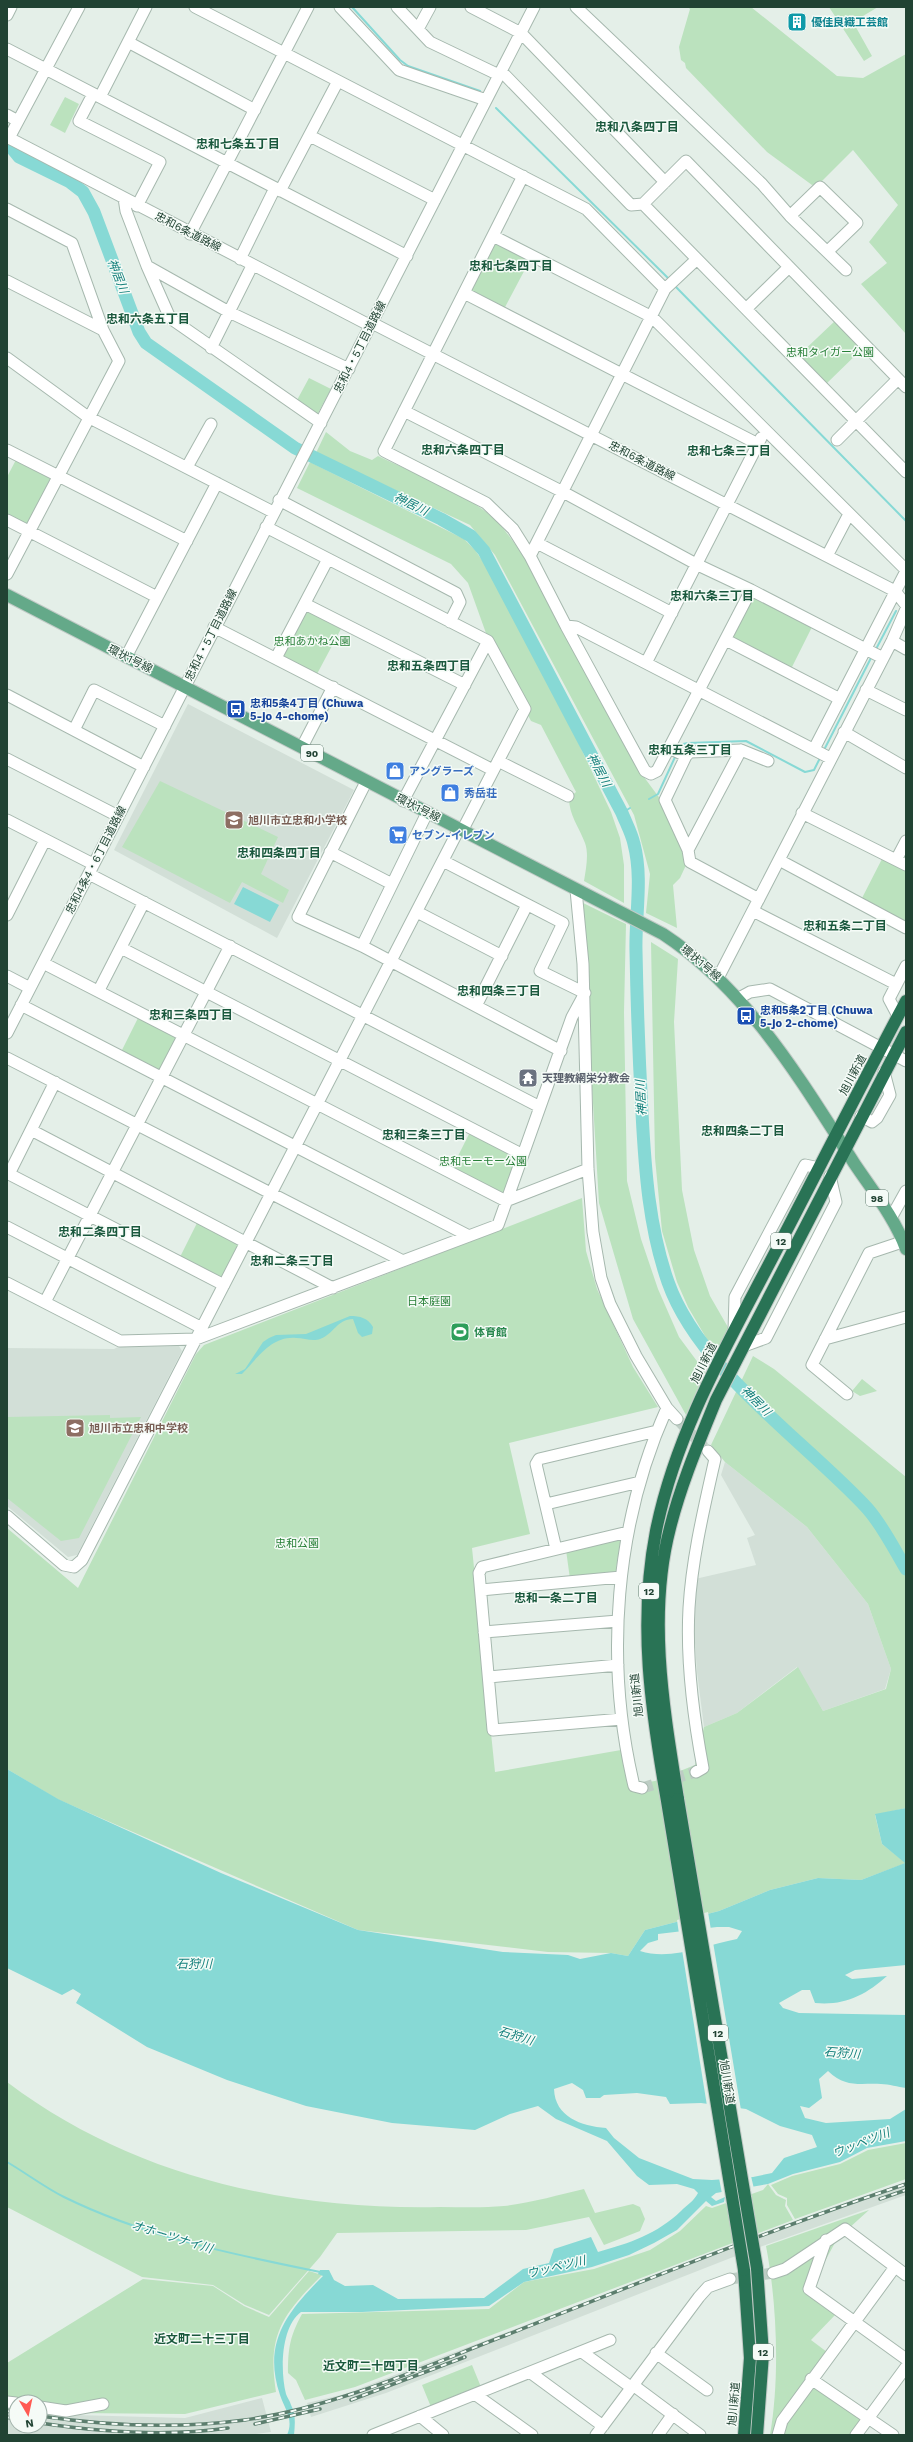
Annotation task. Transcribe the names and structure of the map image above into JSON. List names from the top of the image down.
{
  "streets": {
    "highway": ["旭川新道", "12"],
    "main road": ["環状1号線", "90", "98"],
    "street": ["忠和6条道路線", "忠和4・5丁目道路線", "忠和4条4・6丁目道路線"]
  },
  "crossings": [
    ["忠和6条道路線", "忠和4・5丁目道路線"],
    ["忠和4・5丁目道路線", "環状1号線"],
    ["忠和4・5丁目道路線", "忠和4条4・6丁目道路線"],
    ["環状1号線", "忠和4条4・6丁目道路線"],
    ["環状1号線", "旭川新道"],
    ["環状1号線", "98"],
    ["旭川新道", "98"]
  ],
  "districts": [
    "忠和八条四丁目",
    "忠和七条五丁目",
    "忠和七条四丁目",
    "忠和六条五丁目",
    "忠和六条四丁目",
    "忠和七条三丁目",
    "忠和六条三丁目",
    "忠和五条四丁目",
    "忠和五条三丁目",
    "忠和四条四丁目",
    "忠和五条二丁目",
    "忠和四条三丁目",
    "忠和三条四丁目",
    "忠和四条二丁目",
    "忠和三条三丁目",
    "忠和二条四丁目",
    "忠和二条三丁目",
    "忠和一条二丁目",
    "近文町二十三丁目",
    "近文町二十四丁目"
  ],
  "water": [
    "神居川",
    "石狩川",
    "ウッペツ川",
    "オホーツナイ川"
  ],
  "parks": [
    "忠和タイガー公園",
    "忠和あかね公園",
    "忠和モーモー公園",
    "日本庭園",
    "忠和公園"
  ],
  "places": {
    "building": ["優佳良織工芸館"],
    "bus stop": ["忠和5条4丁目 (Chuwa 5-jo 4-chome)", "忠和5条2丁目 (Chuwa 5-jo 2-chome)"],
    "shop": ["アングラーズ", "秀岳荘"],
    "school or university": ["旭川市立忠和小学校", "旭川市立忠和中学校"],
    "supermarket": ["セブン-イレブン"],
    "temple": ["天理教網栄分教会"],
    "sports": ["体育館"]
  },
  "north": "bottom"
}
